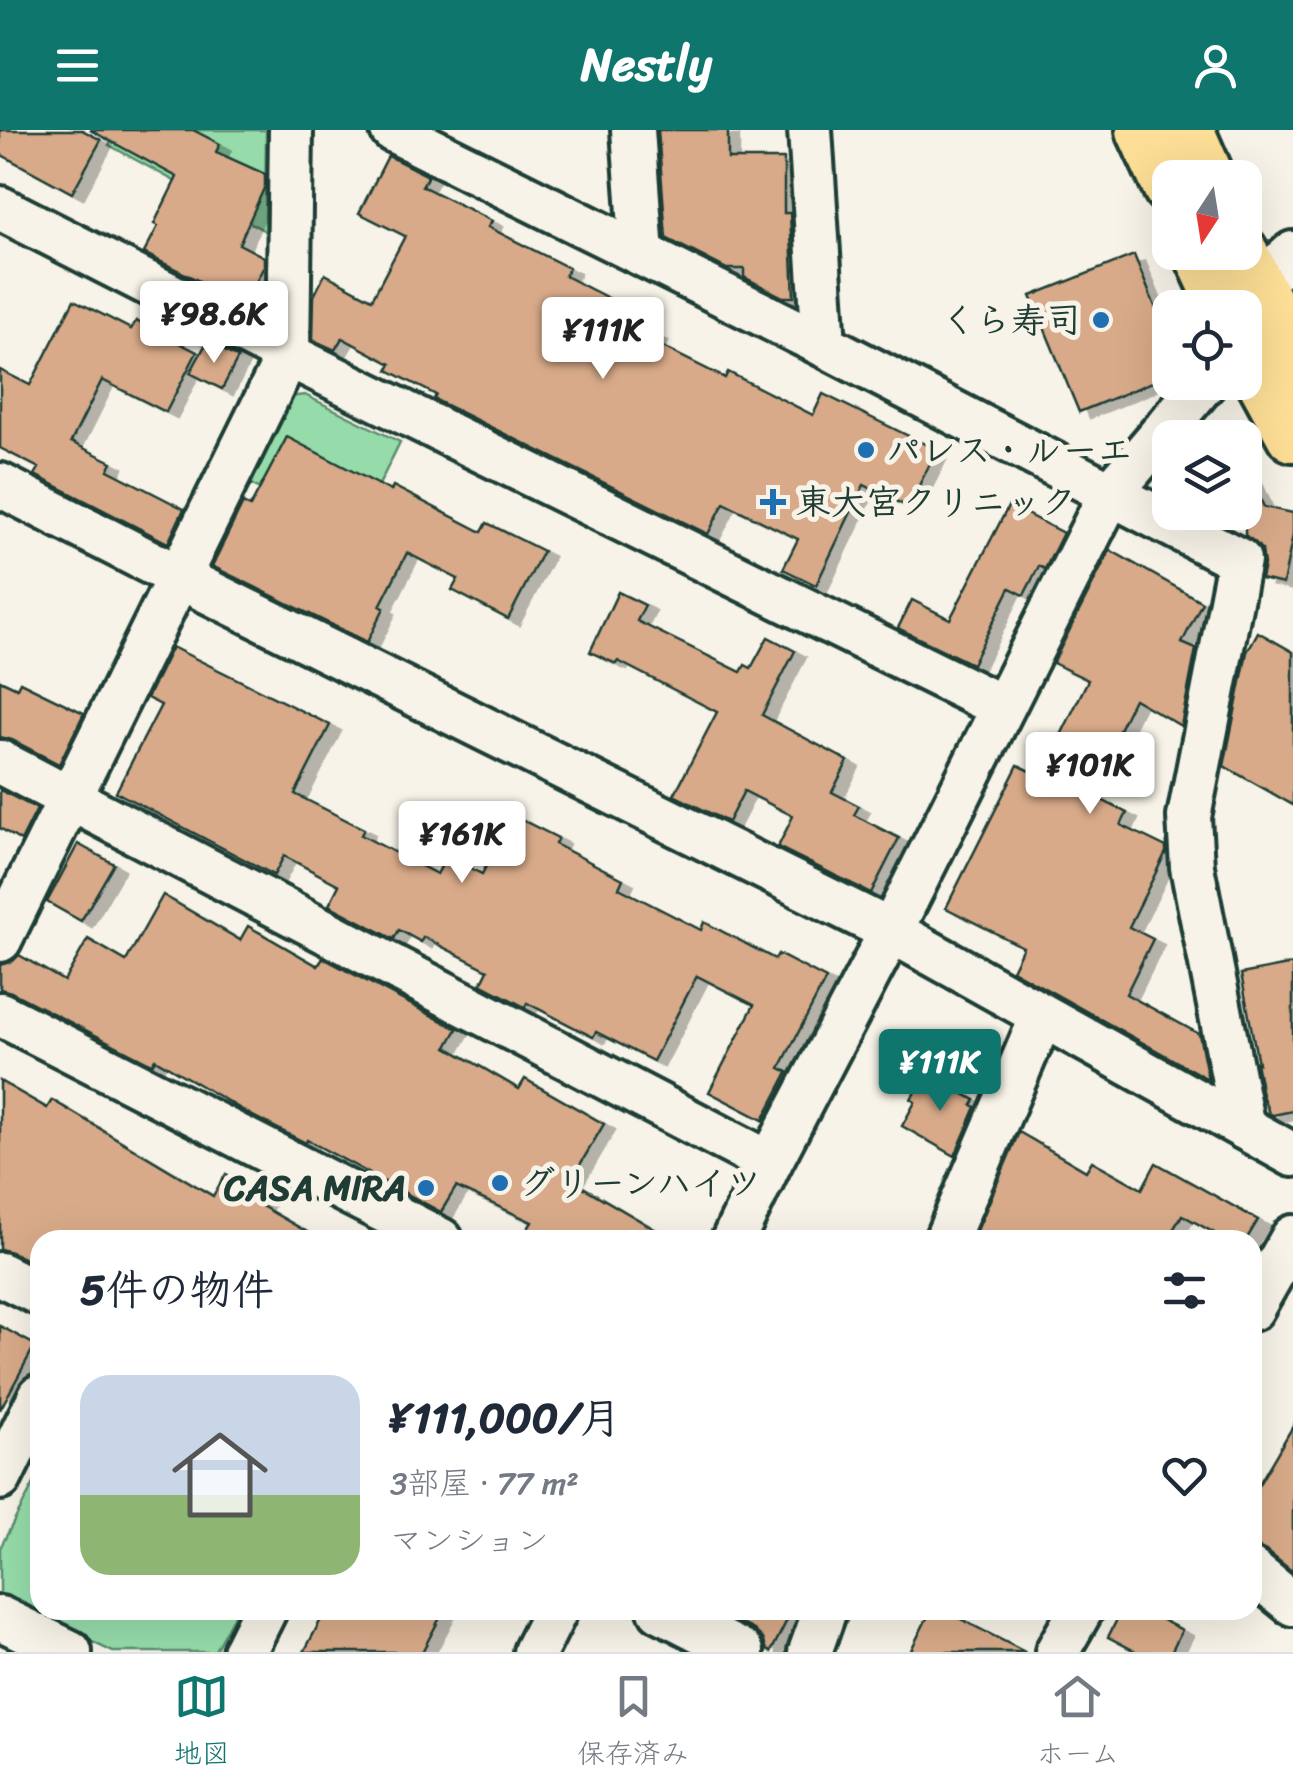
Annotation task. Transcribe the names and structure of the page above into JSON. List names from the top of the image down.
{
  "places": {
    "other": [
      "くら寿司",
      "パレス・ルーエ",
      "グリーンハイツ",
      "CASA MIRA"
    ],
    "health": ["東大宮クリニック"]
  },
  "north": "bottom",
  "page": {
    "header": "Nestly",
    "price": [
      "¥98.6K",
      "¥111K",
      "¥101K",
      "¥161K",
      "¥111K"
    ],
    "heading": "5件の物件",
    "list": [
      {
        "name": "¥111,000/月",
        "note": "3部屋 · 77 m² · マンション"
      }
    ],
    "tabs": ["地図", "保存済み", "ホーム"]
  }
}
